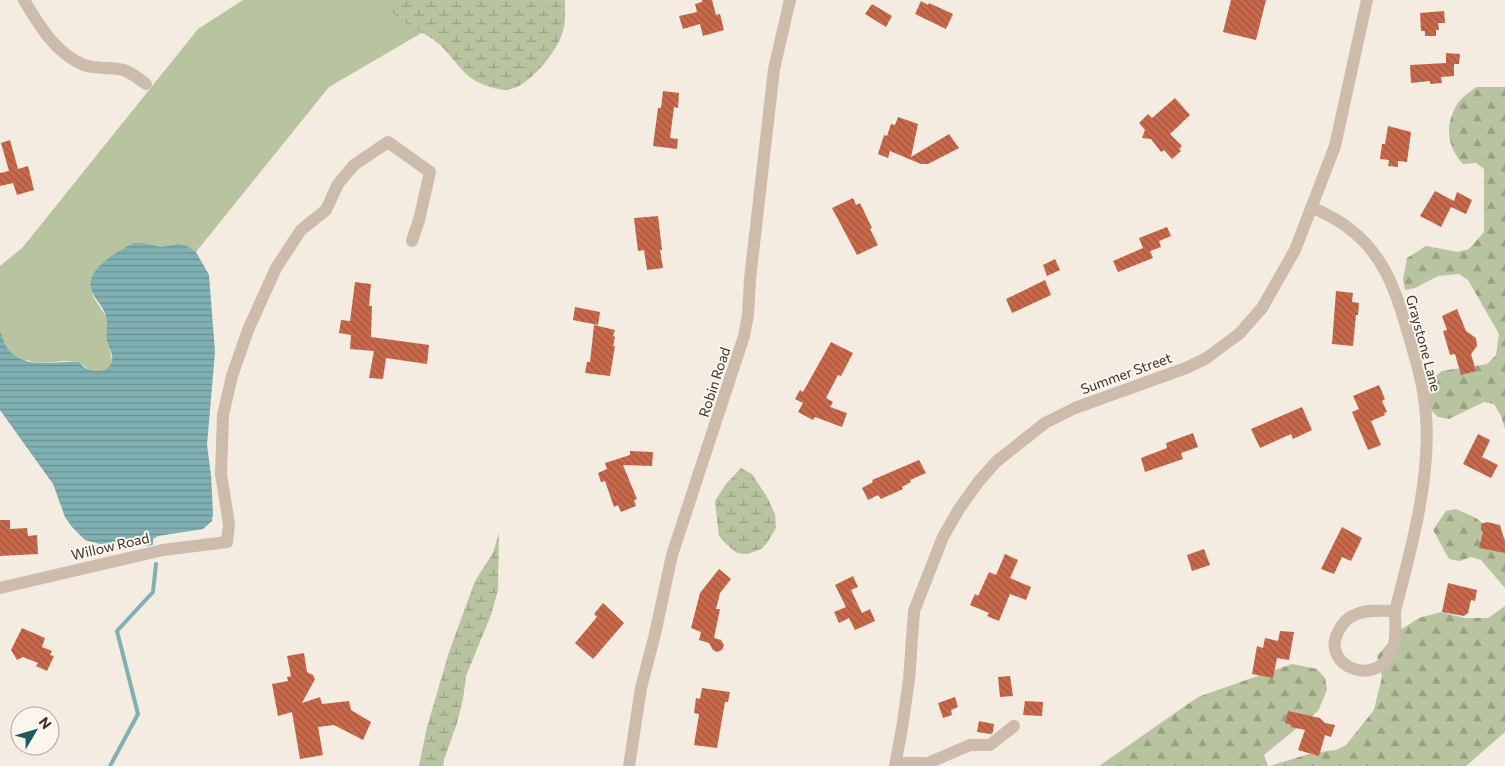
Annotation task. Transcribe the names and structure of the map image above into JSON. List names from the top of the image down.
{
  "streets": {
    "street": [
      "Graystone Lane",
      "Summer Street",
      "Robin Road",
      "Willow Road"
    ]
  },
  "crossings": [
    ["Graystone Lane", "Summer Street"]
  ],
  "north": "top right"
}
